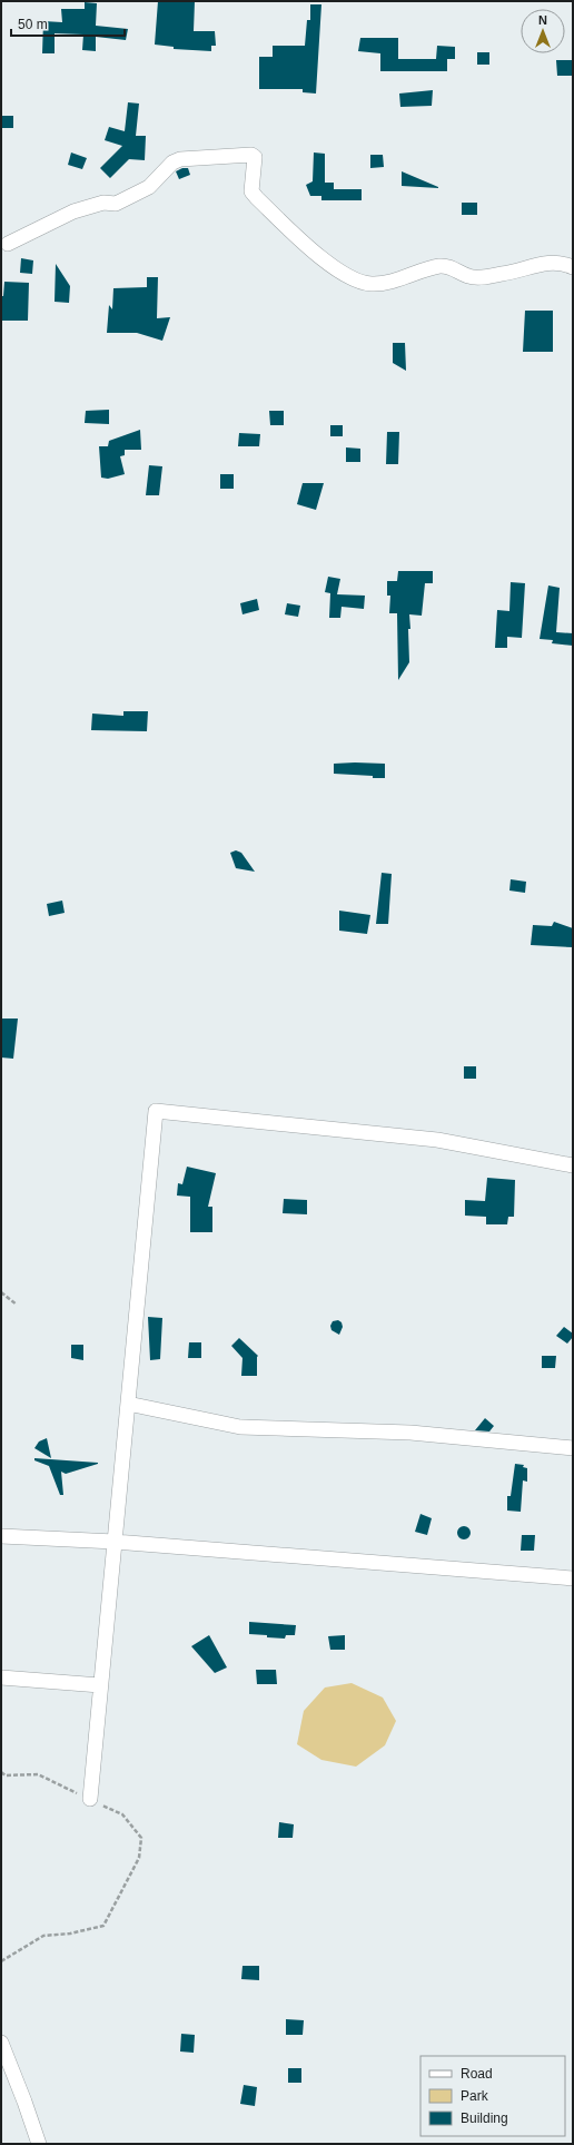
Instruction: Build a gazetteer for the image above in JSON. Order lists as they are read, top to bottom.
{
  "legend": ["Road", "Park", "Building"],
  "scale_bar": "50 m",
  "north": "top"
}
